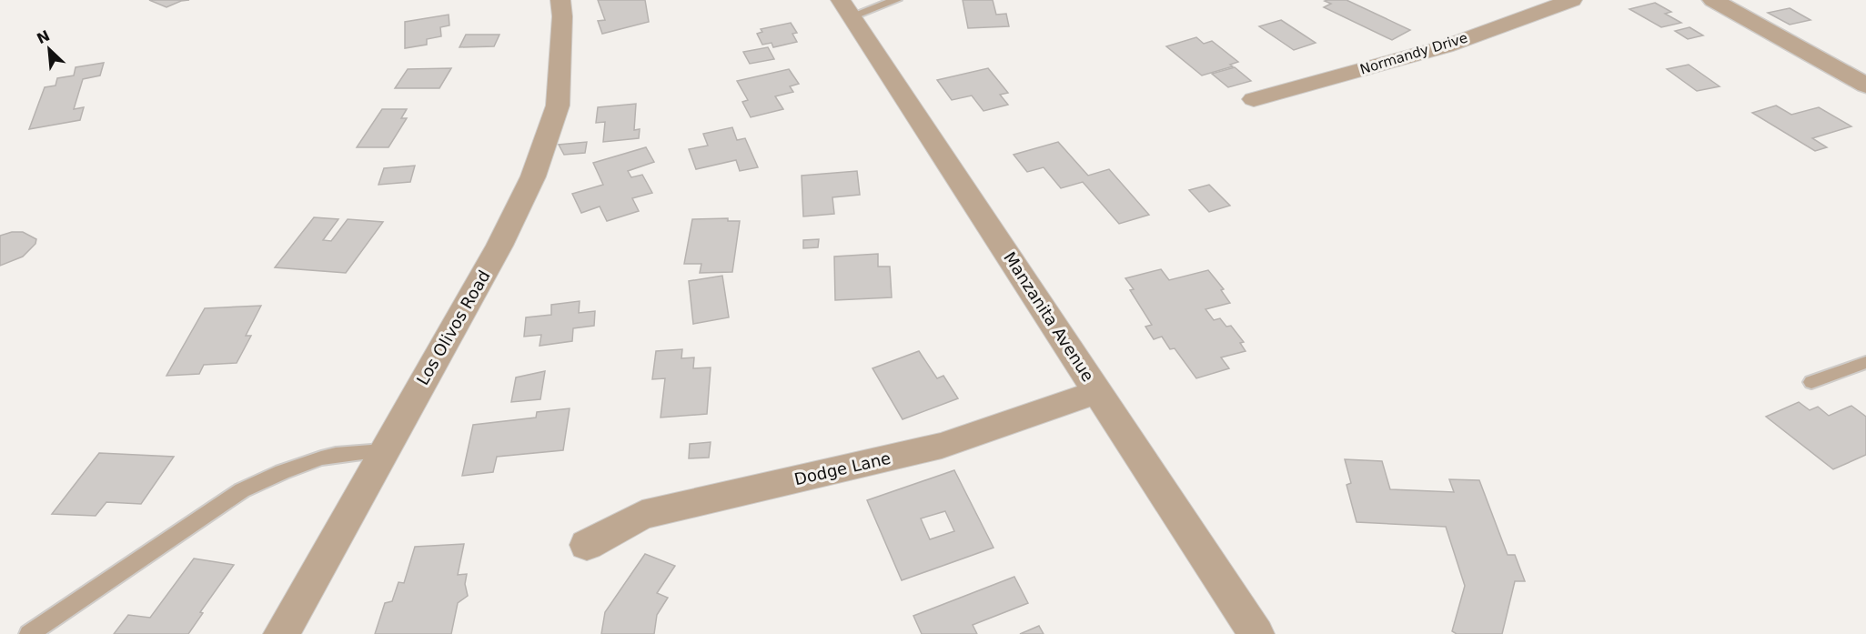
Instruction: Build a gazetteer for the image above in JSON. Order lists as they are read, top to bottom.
{
  "streets": {
    "street": [
      "Normandy Drive",
      "Manzanita Avenue",
      "Los Olivos Road",
      "Dodge Lane"
    ]
  },
  "crossings": [
    ["Manzanita Avenue", "Dodge Lane"]
  ],
  "north": "top left"
}
